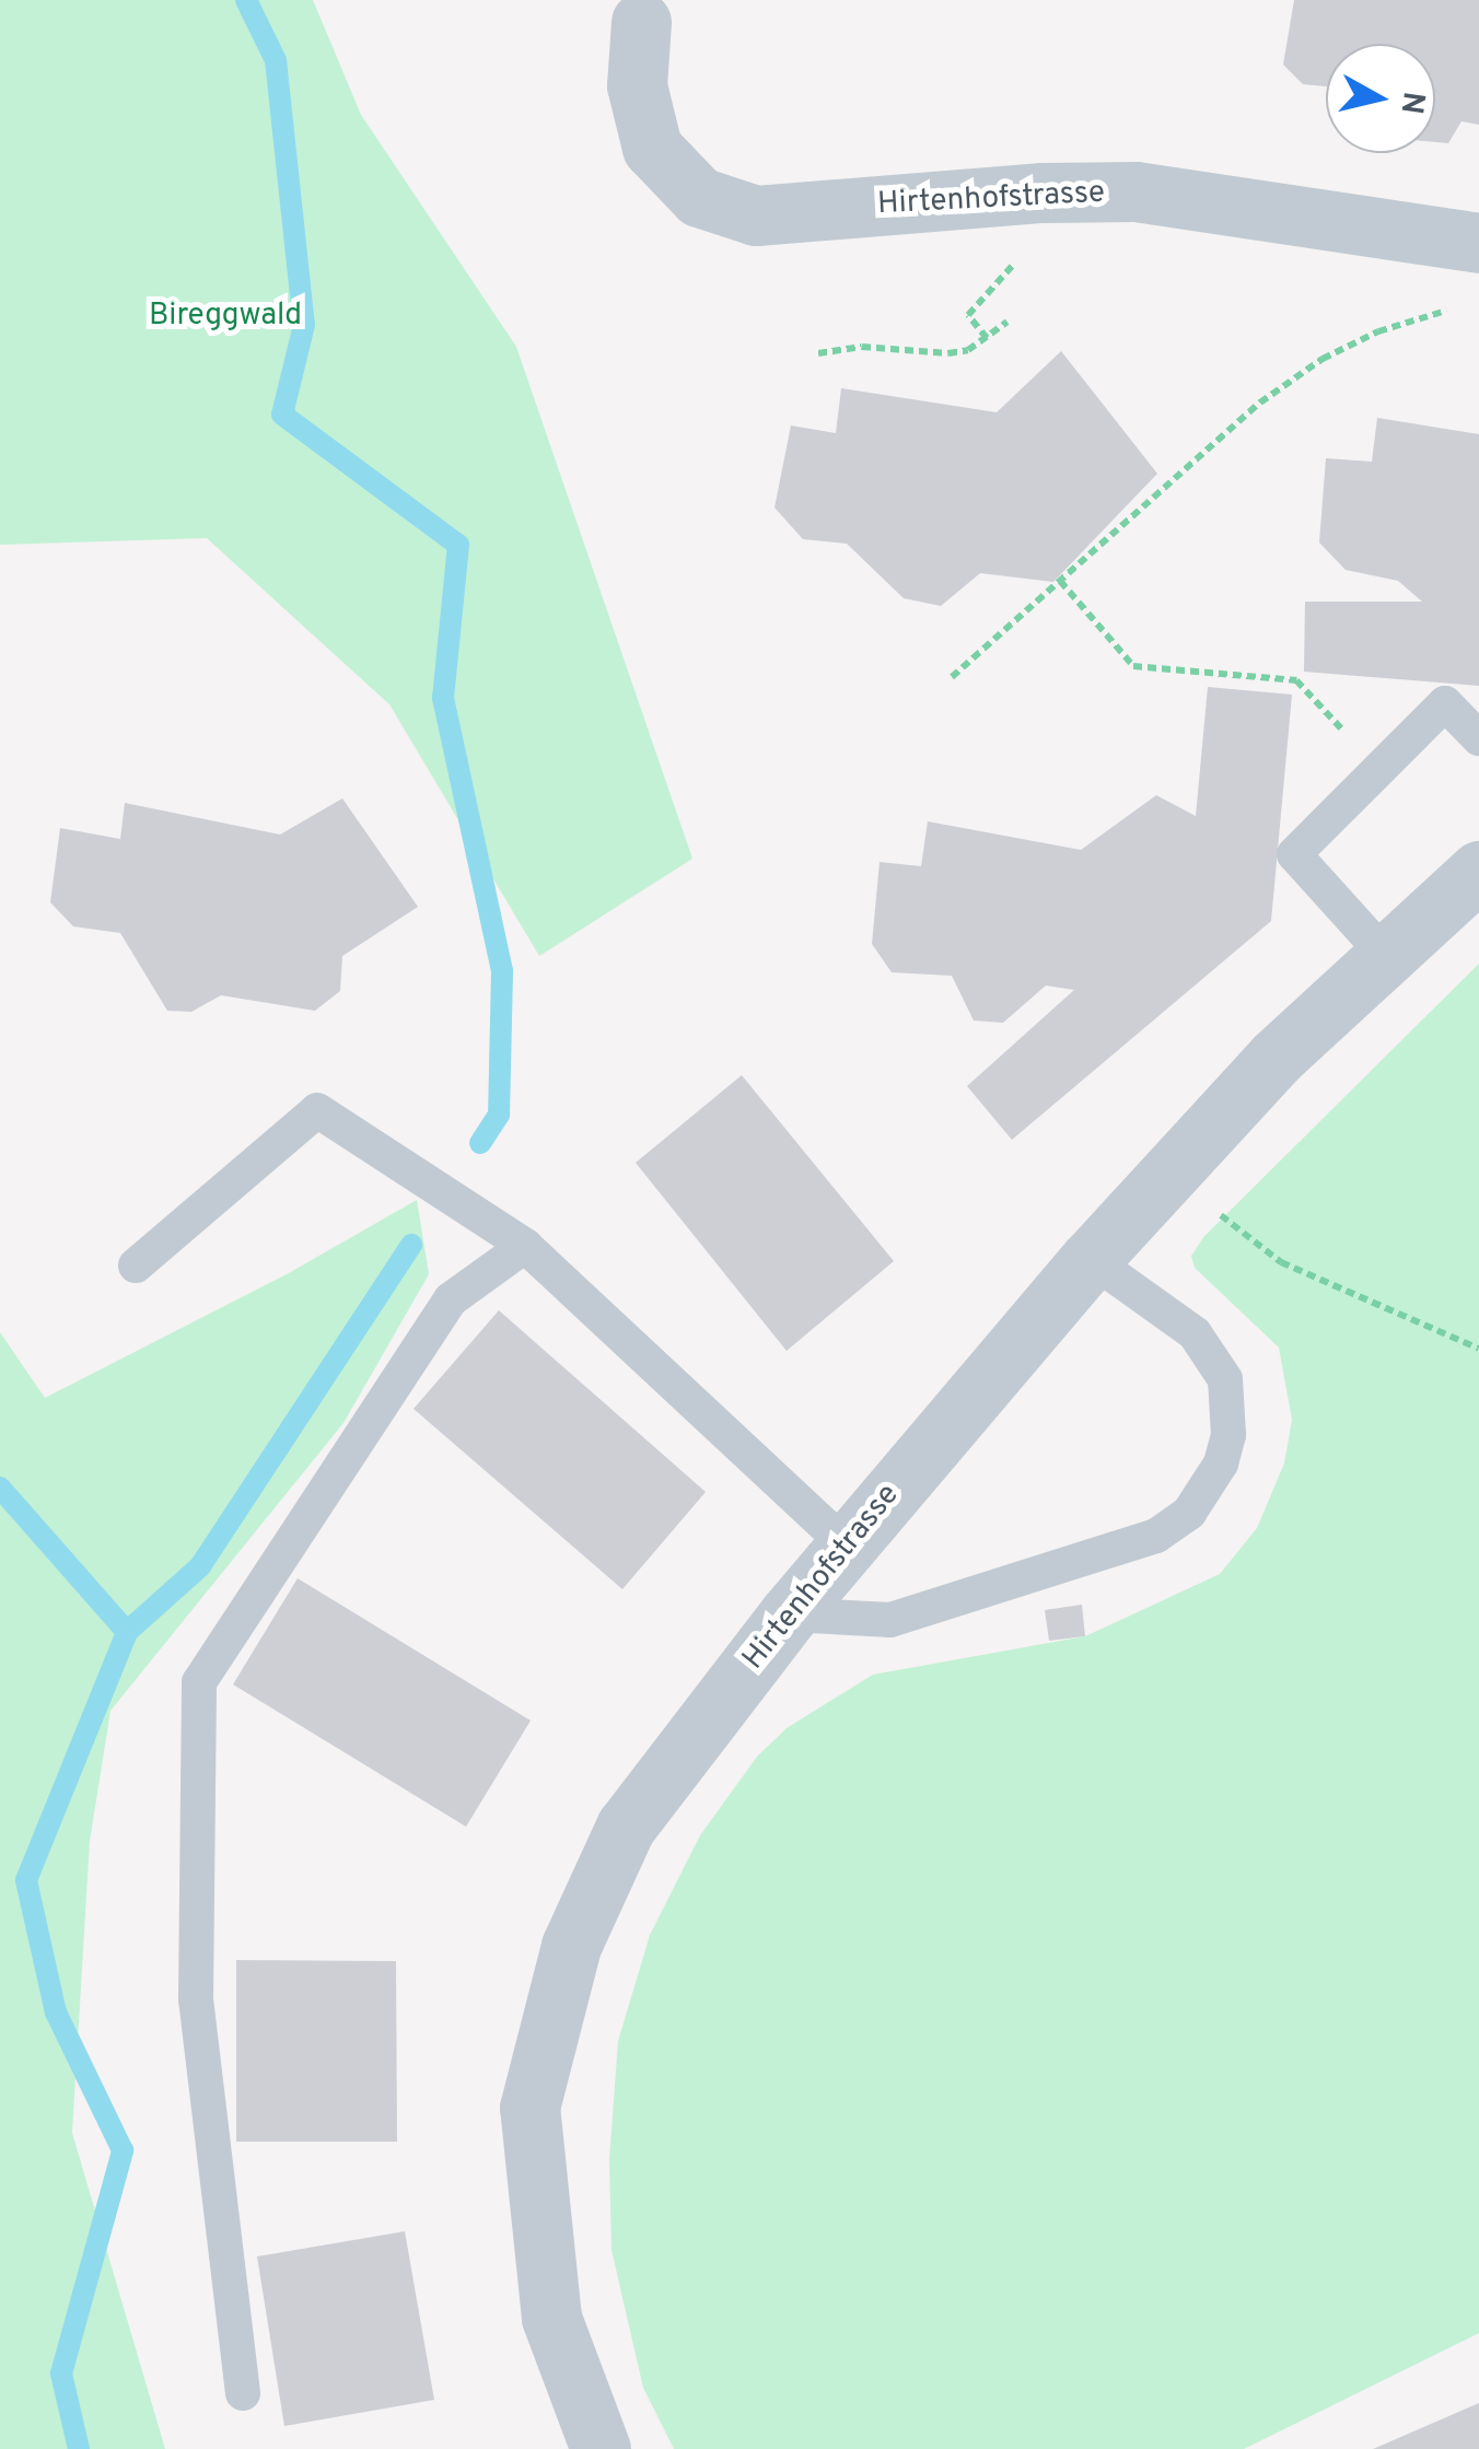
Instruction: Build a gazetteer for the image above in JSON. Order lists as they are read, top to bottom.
{
  "streets": {
    "street": ["Hirtenhofstrasse"]
  },
  "parks": ["Bireggwald"],
  "north": "right"
}
